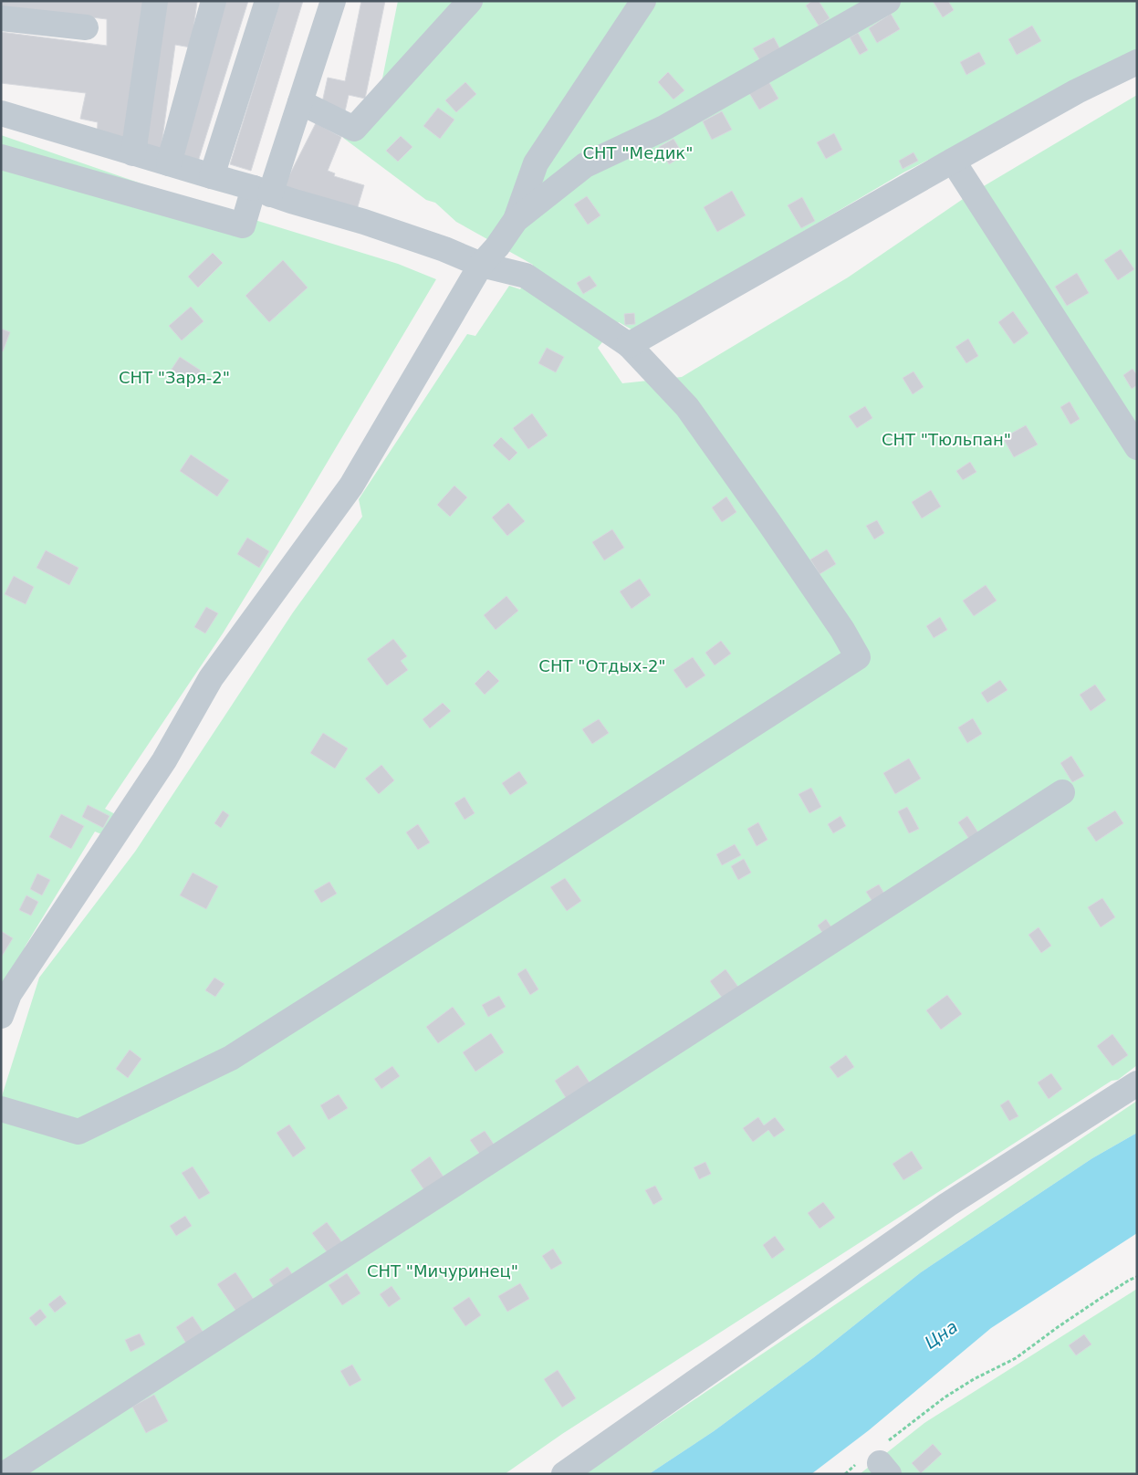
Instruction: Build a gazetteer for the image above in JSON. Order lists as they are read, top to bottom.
{
  "water": ["Цна"],
  "parks": [
    "СНТ \"Медик\"",
    "СНТ \"Заря-2\"",
    "СНТ \"Тюльпан\"",
    "СНТ \"Отдых-2\"",
    "СНТ \"Мичуринец\""
  ]
}
